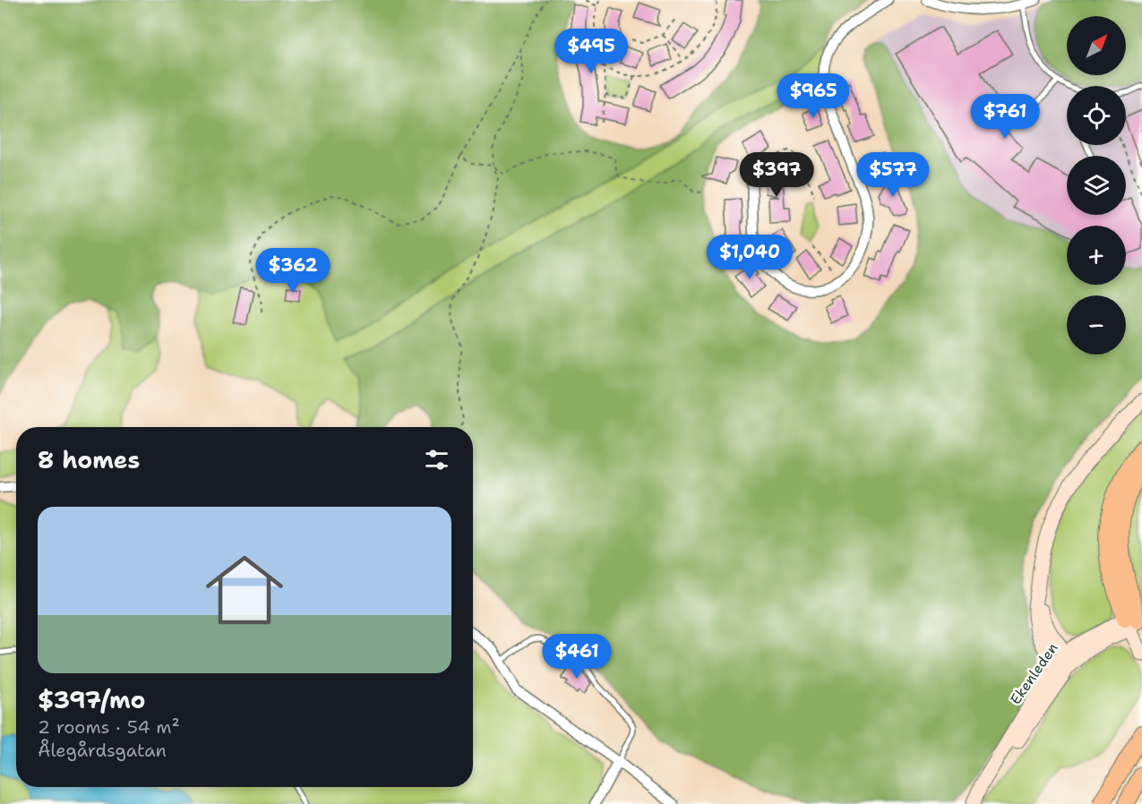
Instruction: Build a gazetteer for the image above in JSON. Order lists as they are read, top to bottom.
{
  "streets": {
    "street": ["Ekenleden"]
  },
  "north": "top right",
  "page": {
    "map_buttons": ["+", "−"],
    "price": [
      "$495",
      "$965",
      "$761",
      "$397",
      "$577",
      "$1,040",
      "$362",
      "$461"
    ],
    "heading": "8 homes",
    "list": [
      {
        "name": "$397/mo",
        "note": "2 rooms · 54 m² · Ålegårdsgatan"
      }
    ]
  }
}
